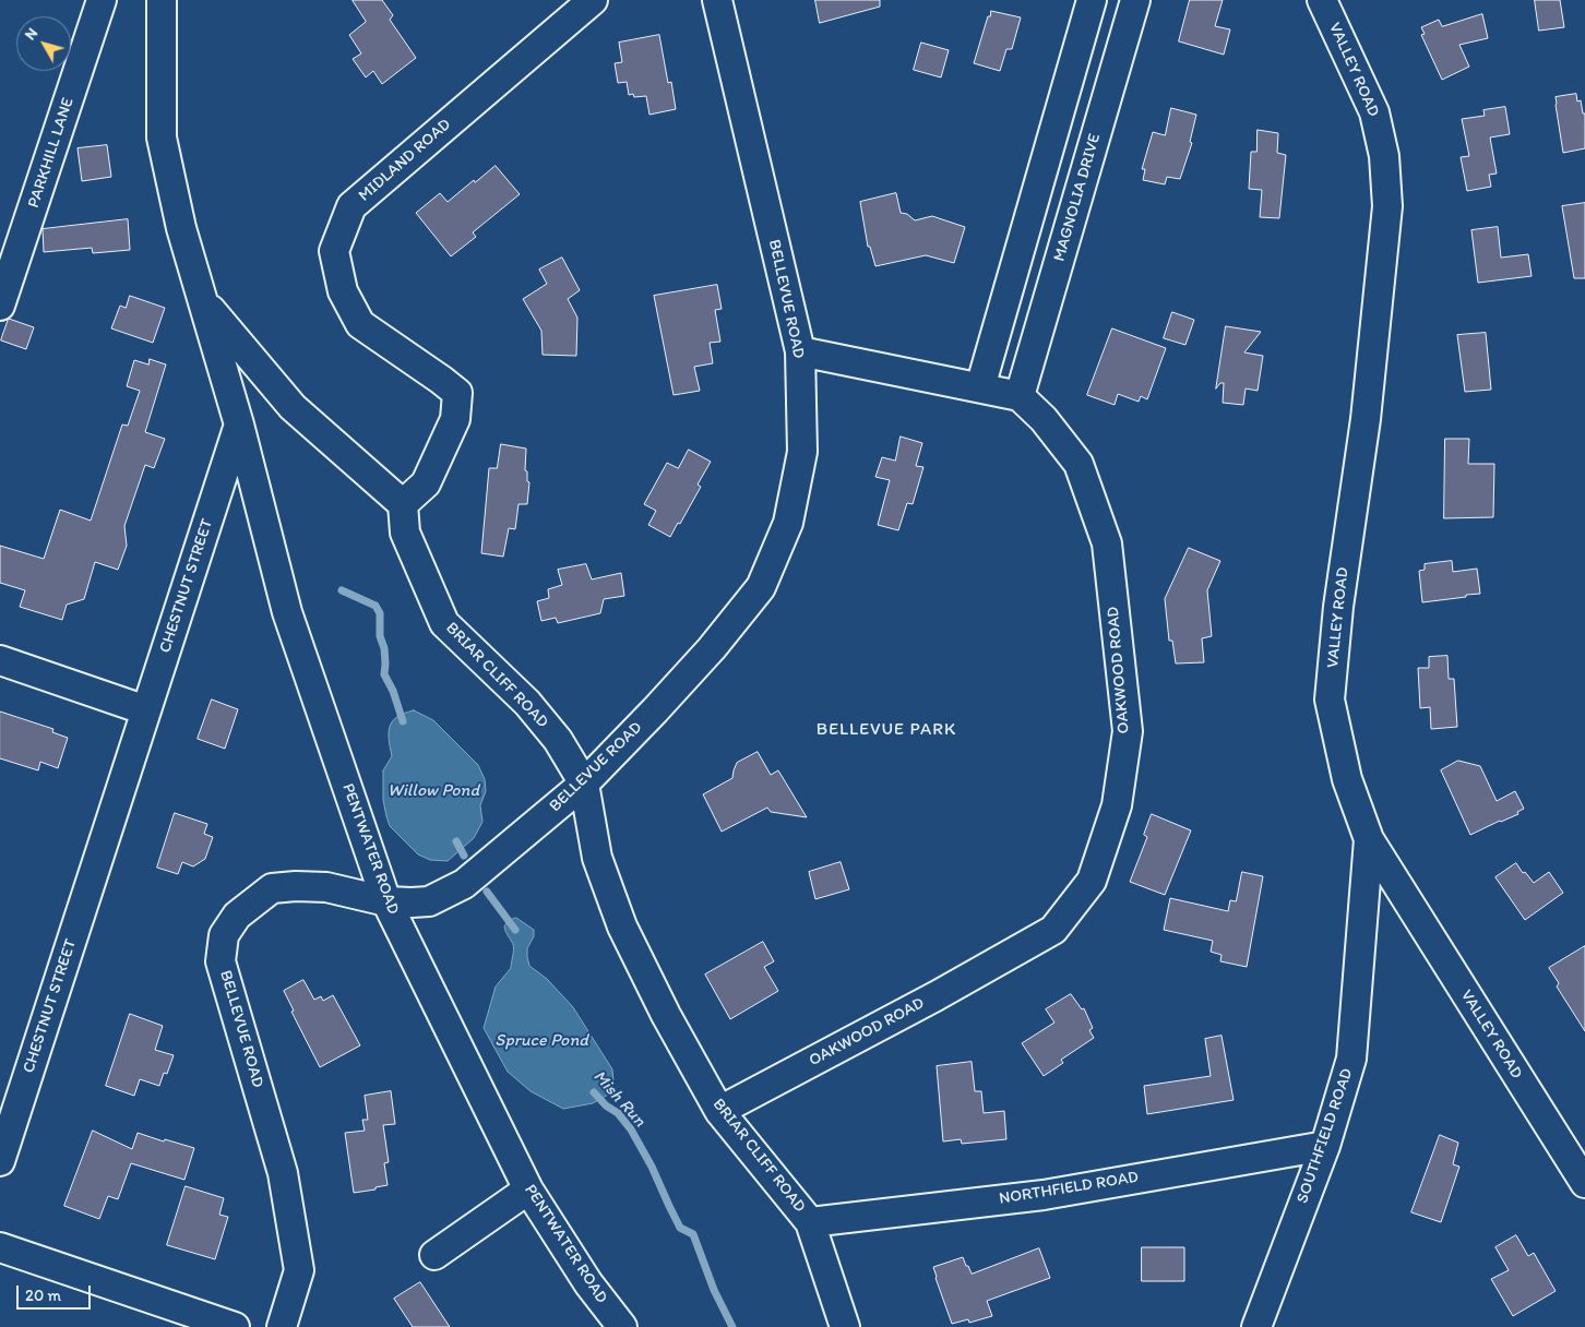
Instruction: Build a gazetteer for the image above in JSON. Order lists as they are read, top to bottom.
{
  "streets": {
    "street": [
      "VALLEY ROAD",
      "PARKHILL LANE",
      "MIDLAND ROAD",
      "MAGNOLIA DRIVE",
      "BELLEVUE ROAD",
      "CHESTNUT STREET",
      "OAKWOOD ROAD",
      "BRIAR CLIFF ROAD",
      "PENTWATER ROAD",
      "SOUTHFIELD ROAD",
      "NORTHFIELD ROAD"
    ]
  },
  "crossings": [
    ["VALLEY ROAD", "SOUTHFIELD ROAD"],
    ["MIDLAND ROAD", "BRIAR CLIFF ROAD"],
    ["MAGNOLIA DRIVE", "OAKWOOD ROAD"],
    ["BELLEVUE ROAD", "BRIAR CLIFF ROAD"],
    ["BELLEVUE ROAD", "PENTWATER ROAD"],
    ["CHESTNUT STREET", "PENTWATER ROAD"],
    ["OAKWOOD ROAD", "BRIAR CLIFF ROAD"],
    ["BRIAR CLIFF ROAD", "NORTHFIELD ROAD"],
    ["SOUTHFIELD ROAD", "NORTHFIELD ROAD"]
  ],
  "districts": ["BELLEVUE PARK"],
  "water": ["Willow Pond", "Spruce Pond", "Mish Run"],
  "scale_bar": "20 m",
  "north": "top left"
}
